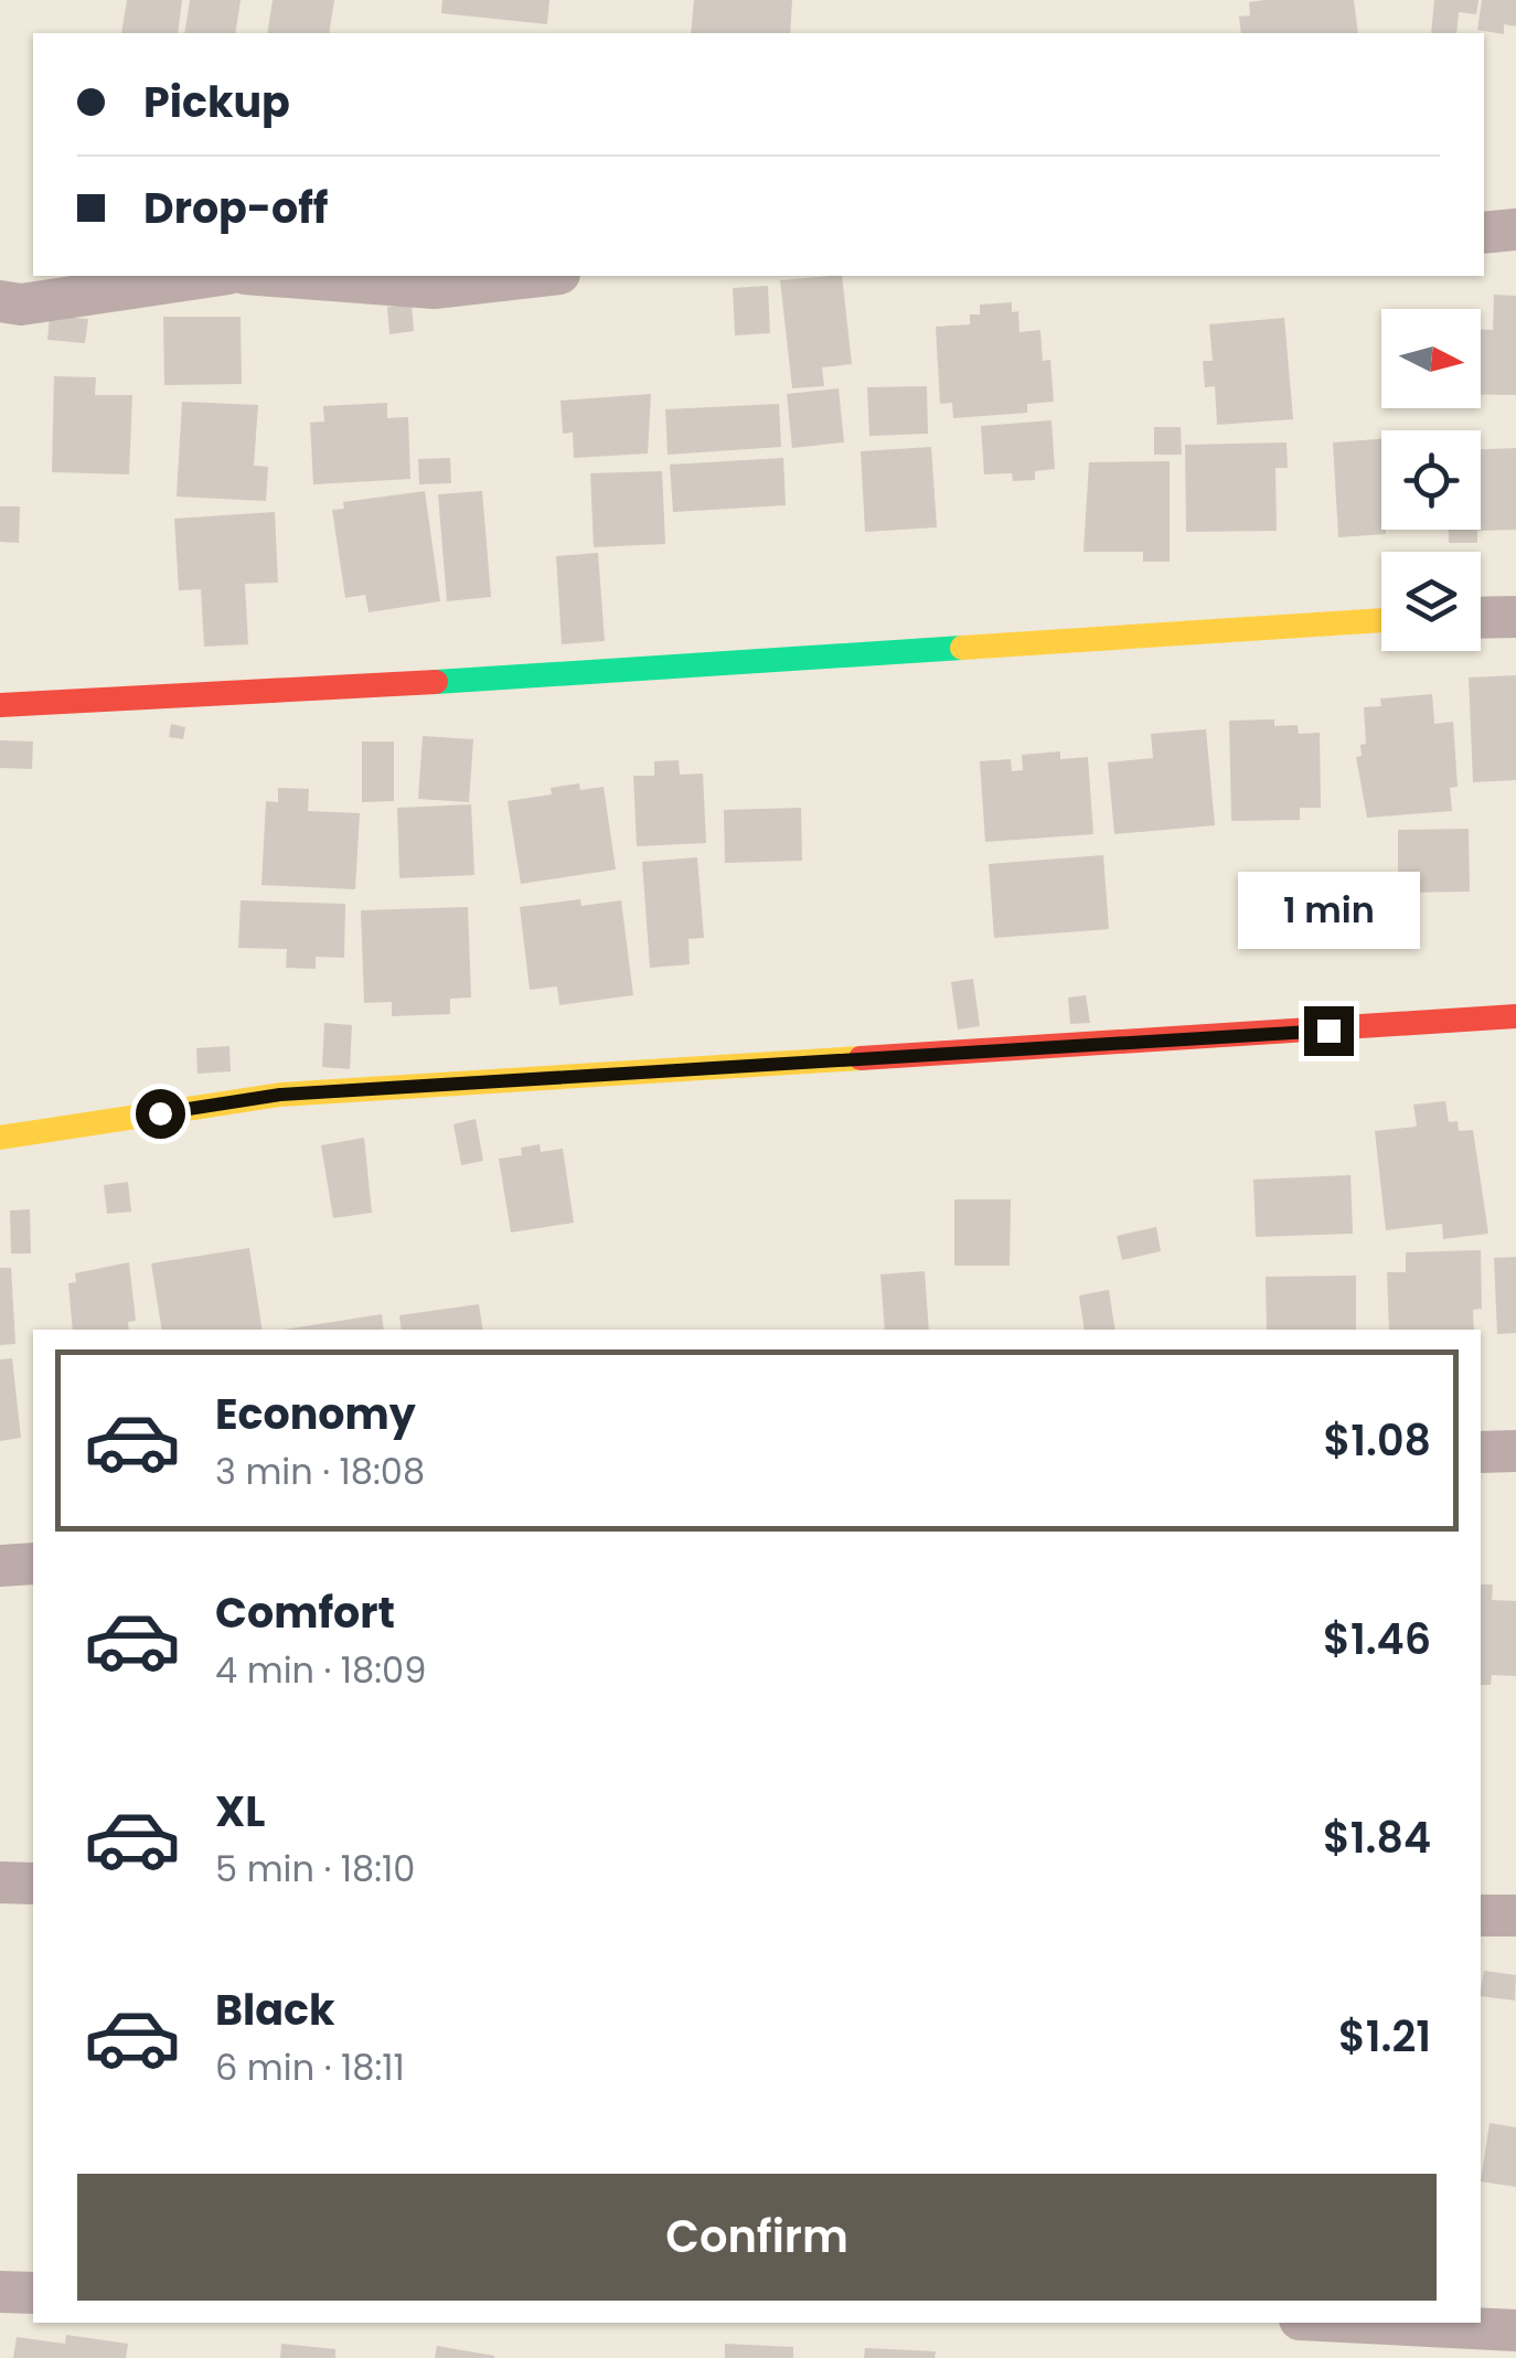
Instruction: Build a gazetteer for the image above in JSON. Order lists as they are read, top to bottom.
{
  "north": "right",
  "page": {
    "banner": ["Pickup", "Drop-off"],
    "bubble": "1 min",
    "list": [
      {
        "name": "Economy",
        "note": "3 min · 18:08",
        "value": "$1.08"
      },
      {
        "name": "Comfort",
        "note": "4 min · 18:09",
        "value": "$1.46"
      },
      {
        "name": "XL",
        "note": "5 min · 18:10",
        "value": "$1.84"
      },
      {
        "name": "Black",
        "note": "6 min · 18:11",
        "value": "$1.21"
      }
    ],
    "buttons": "Confirm"
  }
}
